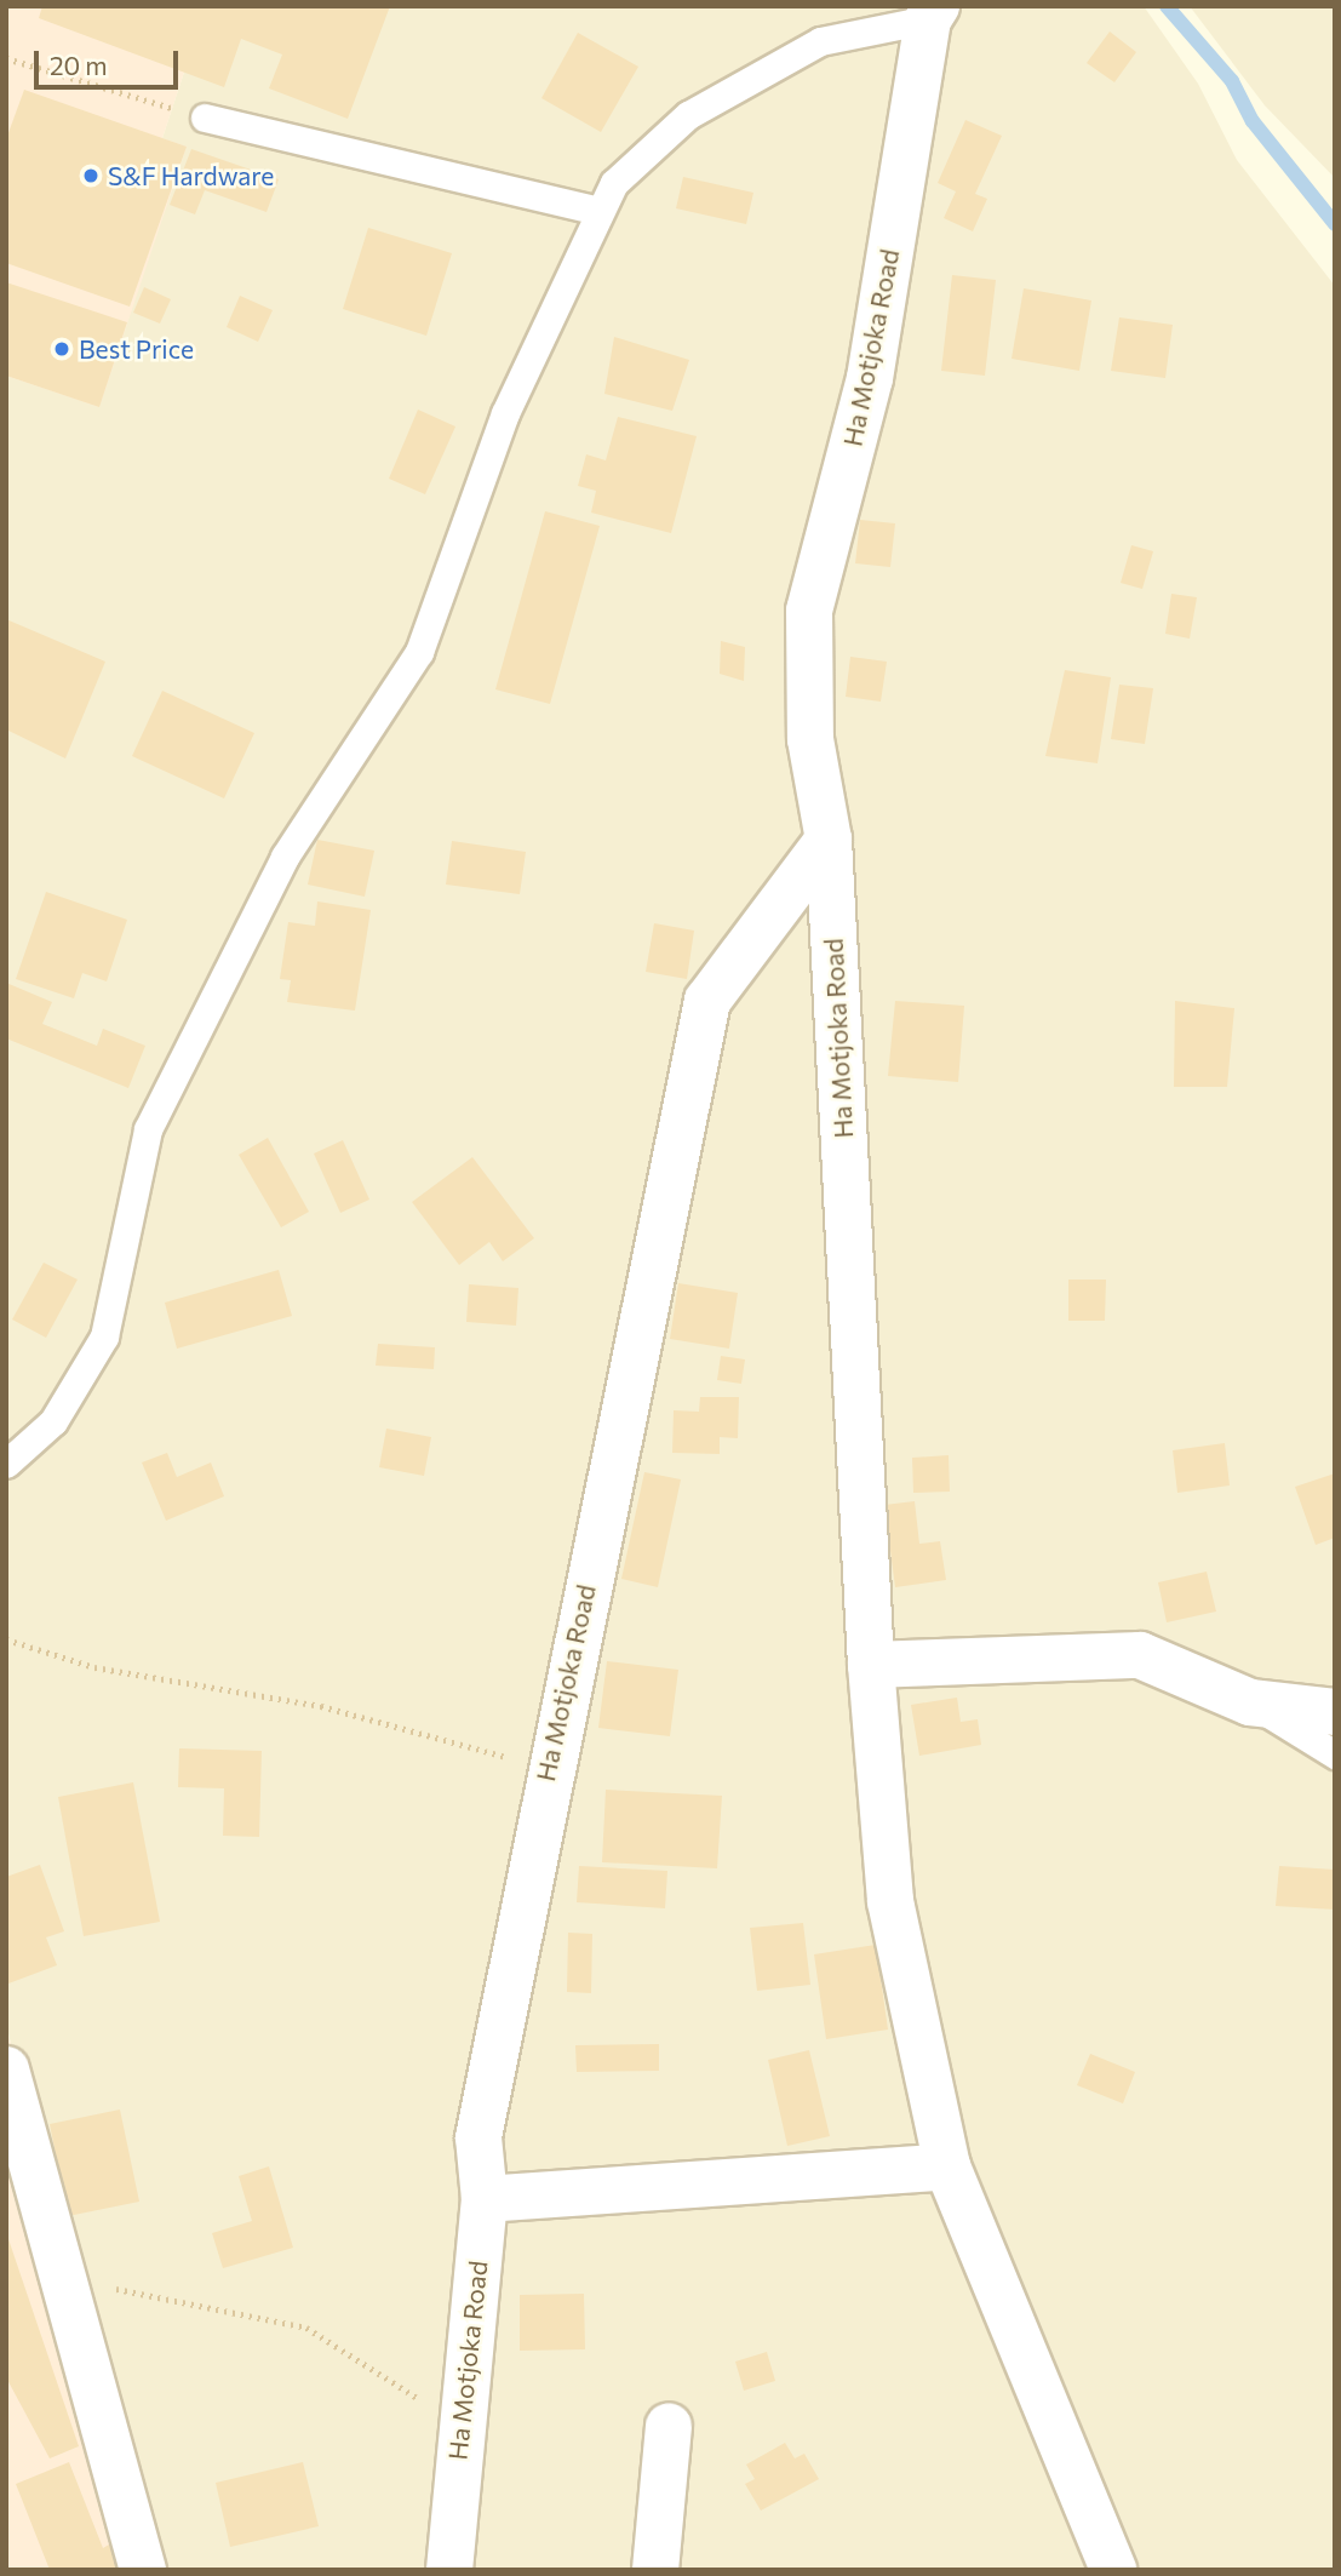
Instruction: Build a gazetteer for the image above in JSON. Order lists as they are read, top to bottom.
{
  "streets": {
    "street": ["Ha Motjoka Road"]
  },
  "places": ["S&F Hardware", "Best Price"],
  "scale_bar": "20 m"
}
